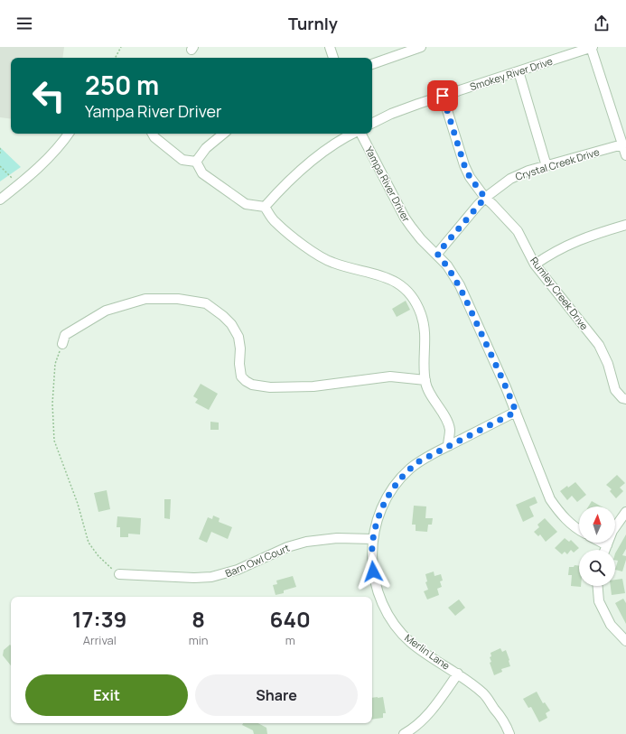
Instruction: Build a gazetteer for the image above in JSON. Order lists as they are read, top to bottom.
{
  "streets": {
    "street": [
      "Smokey River Drive",
      "Crystal Creek Drive",
      "Yampa River Driver",
      "Rumley Creek Drive",
      "Barn Owl Court",
      "Merlin Lane"
    ]
  },
  "crossings": [
    ["Smokey River Drive", "Rumley Creek Drive"],
    ["Crystal Creek Drive", "Yampa River Driver"],
    ["Crystal Creek Drive", "Rumley Creek Drive"],
    ["Yampa River Driver", "Merlin Lane"],
    ["Barn Owl Court", "Merlin Lane"]
  ],
  "north": "top",
  "page": {
    "header": "Turnly",
    "turn": ["250 m", "Yampa River Driver"],
    "eta": [
      "17:39",
      "Arrival",
      "8",
      "min",
      "640",
      "m"
    ],
    "buttons": ["Exit", "Share"]
  }
}
